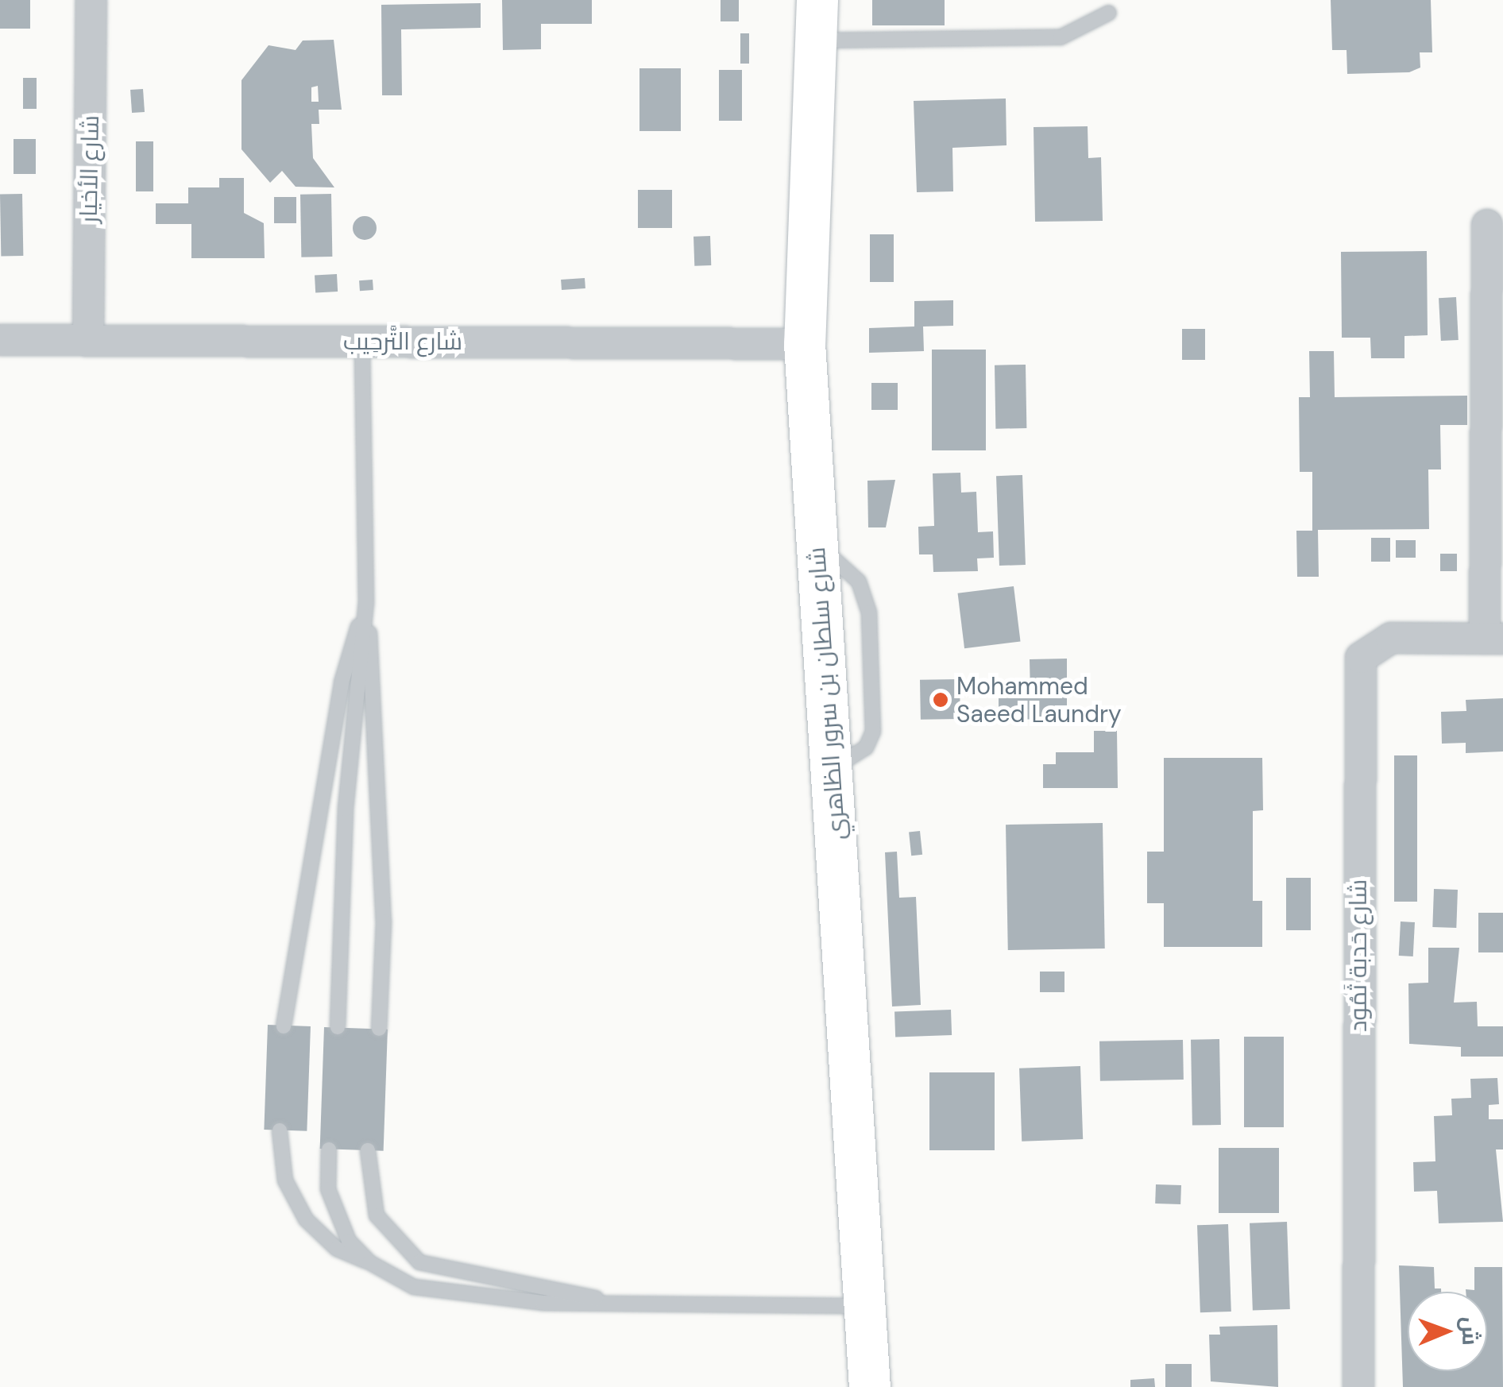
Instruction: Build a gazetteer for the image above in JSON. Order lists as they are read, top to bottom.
{
  "streets": {
    "street": [
      "شارع الأخيار",
      "شارع التَّرحِيب",
      "شارع سلطان بن سرور الظاهري",
      "شارع حَدبة ثَمُود"
    ]
  },
  "crossings": [
    ["شارع الأخيار", "شارع التَّرحِيب"],
    ["شارع التَّرحِيب", "شارع سلطان بن سرور الظاهري"]
  ],
  "places": ["Mohammed Saeed Laundry"],
  "north": "right"
}
